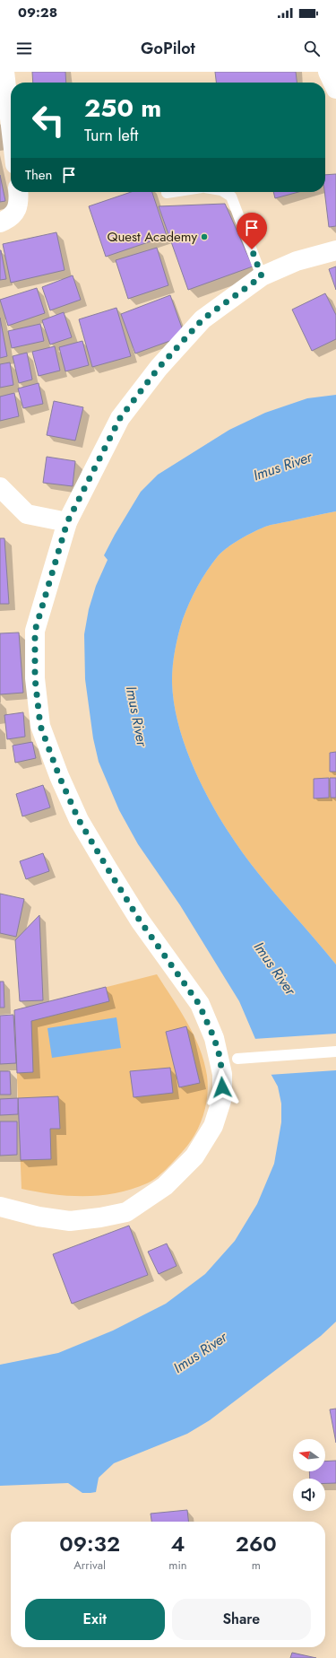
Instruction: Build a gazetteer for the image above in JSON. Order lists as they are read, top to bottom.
{
  "water": ["Imus River"],
  "places": ["Quest Academy"],
  "north": "left",
  "page": {
    "status": "09:28",
    "header": "GoPilot",
    "turn": ["250 m", "Turn left"],
    "then": "Then",
    "eta": [
      "09:32",
      "Arrival",
      "4",
      "min",
      "260",
      "m"
    ],
    "buttons": ["Exit", "Share"]
  }
}
